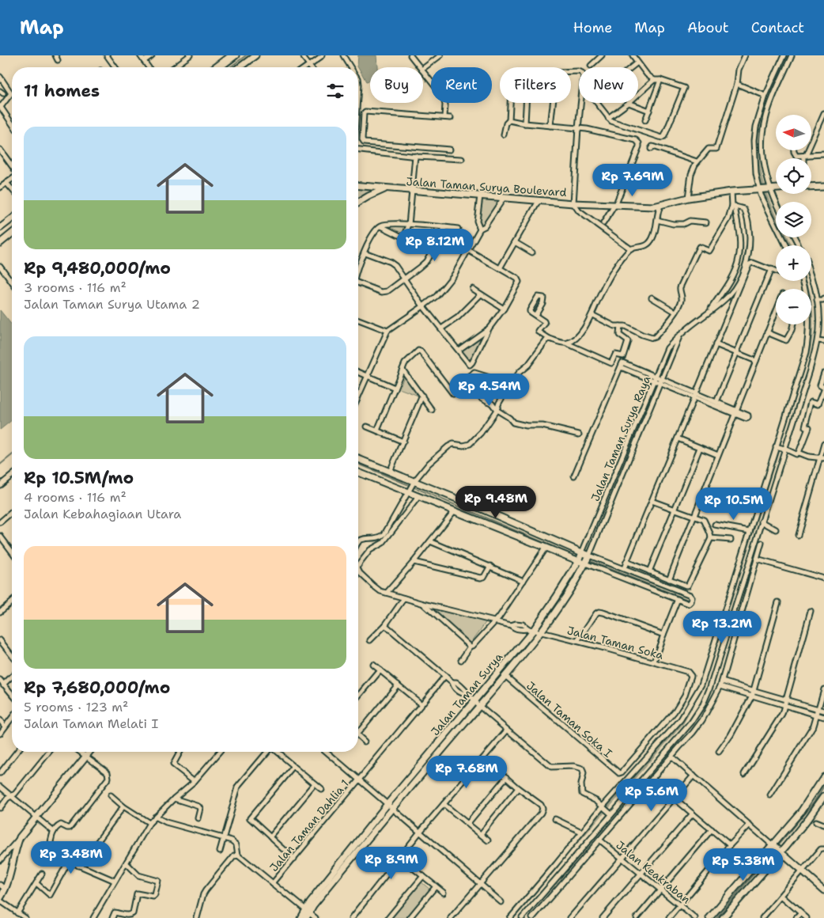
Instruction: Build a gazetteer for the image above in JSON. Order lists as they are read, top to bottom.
{
  "streets": {
    "street": [
      "Jalan Taman Surya Boulevard",
      "Jalan Taman Surya Raya",
      "Jalan Taman Soka",
      "Jalan Taman Surya",
      "Jalan Taman Soka I",
      "Jalan Taman Dahlia 1",
      "Jalan Keakraban"
    ]
  },
  "crossings": [
    ["Jalan Taman Surya Raya", "Jalan Taman Surya"],
    ["Jalan Taman Soka", "Jalan Taman Surya"],
    ["Jalan Taman Soka", "Jalan Taman Soka I"],
    ["Jalan Taman Surya", "Jalan Taman Soka I"]
  ],
  "north": "left",
  "page": {
    "header": "Map",
    "nav": [
      "Home",
      "Map",
      "About",
      "Contact"
    ],
    "chip": [
      "Buy",
      "Rent",
      "Filters",
      "New"
    ],
    "heading": "11 homes",
    "map_buttons": ["+", "−"],
    "list": [
      {
        "name": "Rp 9,480,000/mo",
        "note": "3 rooms · 116 m² · Jalan Taman Surya Utama 2"
      },
      {
        "name": "Rp 10.5M/mo",
        "note": "4 rooms · 116 m² · Jalan Kebahagiaan Utara"
      },
      {
        "name": "Rp 7,680,000/mo",
        "note": "5 rooms · 123 m² · Jalan Taman Melati I"
      }
    ],
    "price": [
      "Rp 7.69M",
      "Rp 8.12M",
      "Rp 4.54M",
      "Rp 9.48M",
      "Rp 10.5M",
      "Rp 13.2M",
      "Rp 7.68M",
      "Rp 5.6M",
      "Rp 3.48M",
      "Rp 8.9M",
      "Rp 5.38M"
    ]
  }
}
